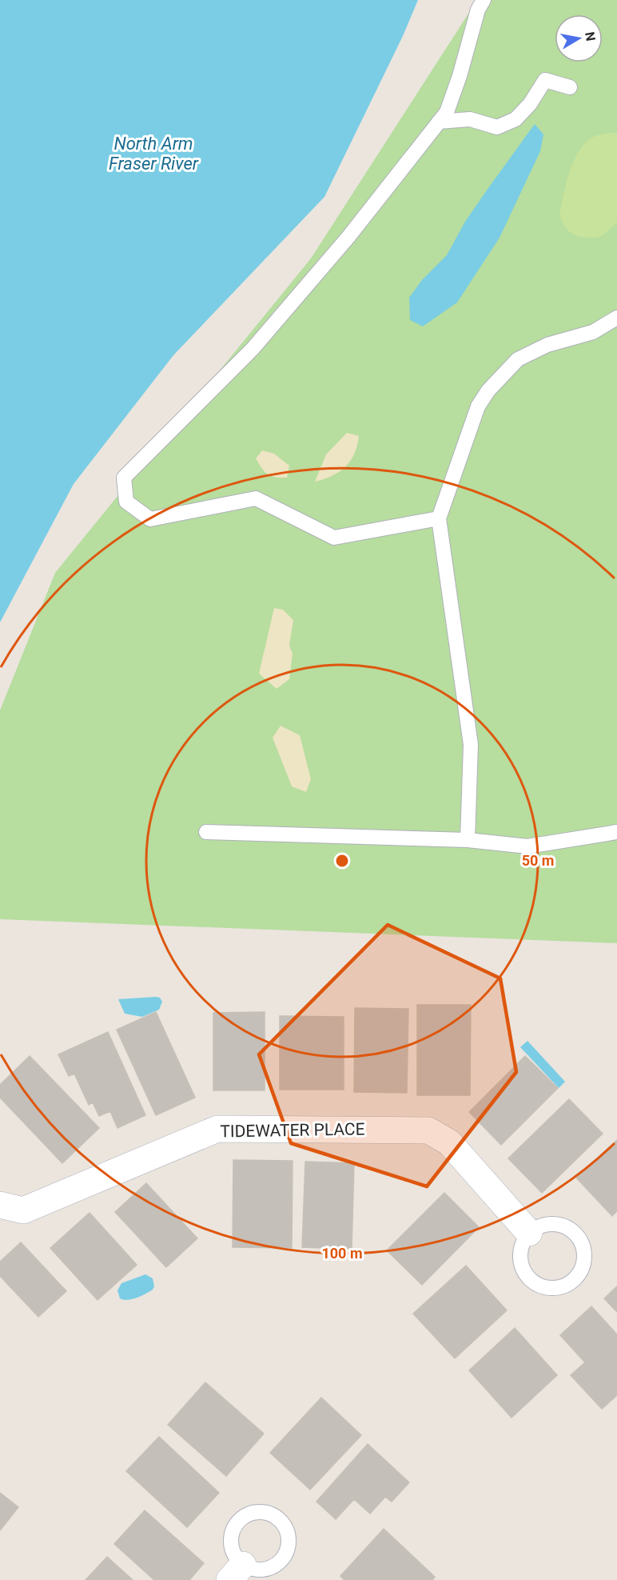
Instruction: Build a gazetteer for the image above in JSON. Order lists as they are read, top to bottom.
{
  "streets": {
    "street": ["TIDEWATER PLACE"]
  },
  "water": ["North Arm Fraser River"],
  "north": "right",
  "rings": ["50 m", "100 m"]
}
